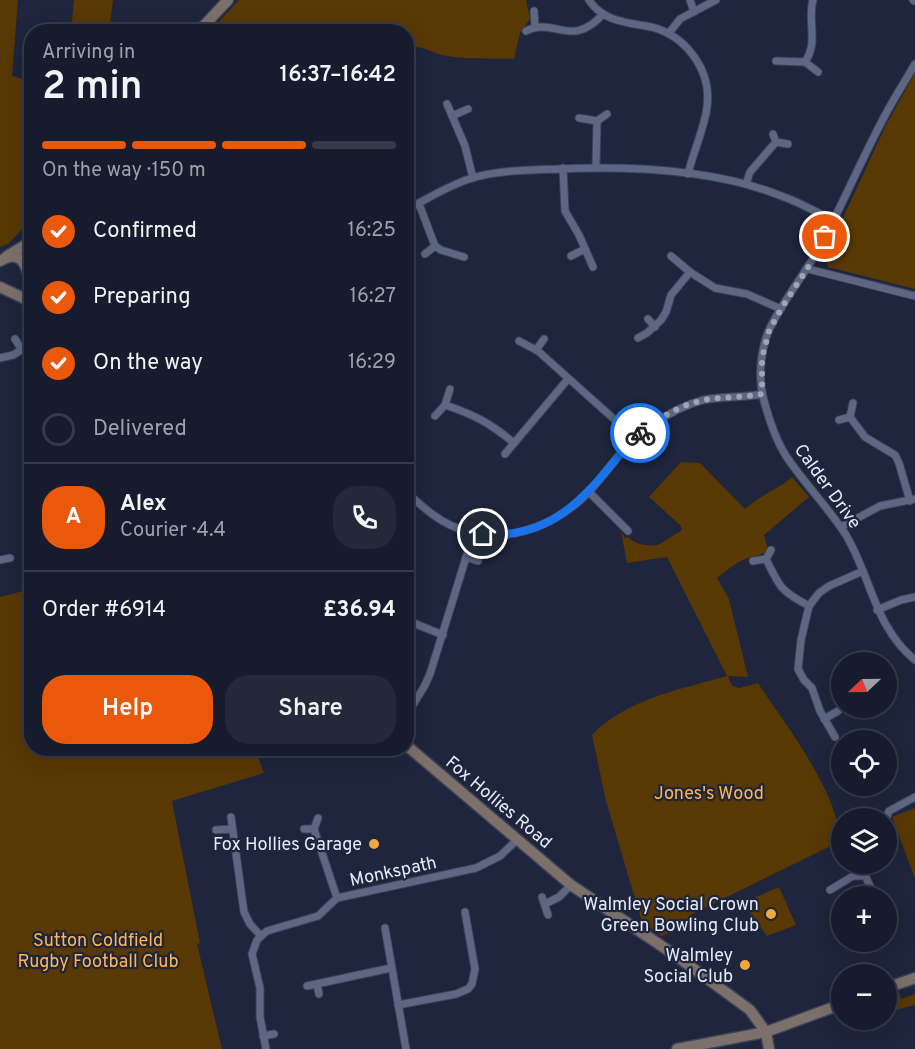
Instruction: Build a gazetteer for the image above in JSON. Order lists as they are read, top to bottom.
{
  "streets": {
    "street": ["Calder Drive", "Fox Hollies Road", "Monkspath"]
  },
  "crossings": [
    ["Fox Hollies Road", "Monkspath"]
  ],
  "parks": ["Jones's Wood", "Sutton Coldfield Rugby Football Club"],
  "places": ["Fox Hollies Garage", "Walmley Social Crown Green Bowling Club", "Walmley Social Club"],
  "north": "left",
  "page": {
    "heading": ["2 min", "Arriving in", "16:37–16:42"],
    "panel": [
      "Alex",
      "Courier · 4.4",
      "Order #6914",
      "£36.94"
    ],
    "bar": "On the way · 150 m",
    "list": [
      ["Confirmed", "16:25"],
      ["Preparing", "16:27"],
      ["On the way", "16:29"],
      "Delivered"
    ],
    "round": "A",
    "map_buttons": ["+", "−"],
    "buttons": ["Help", "Share"]
  }
}
